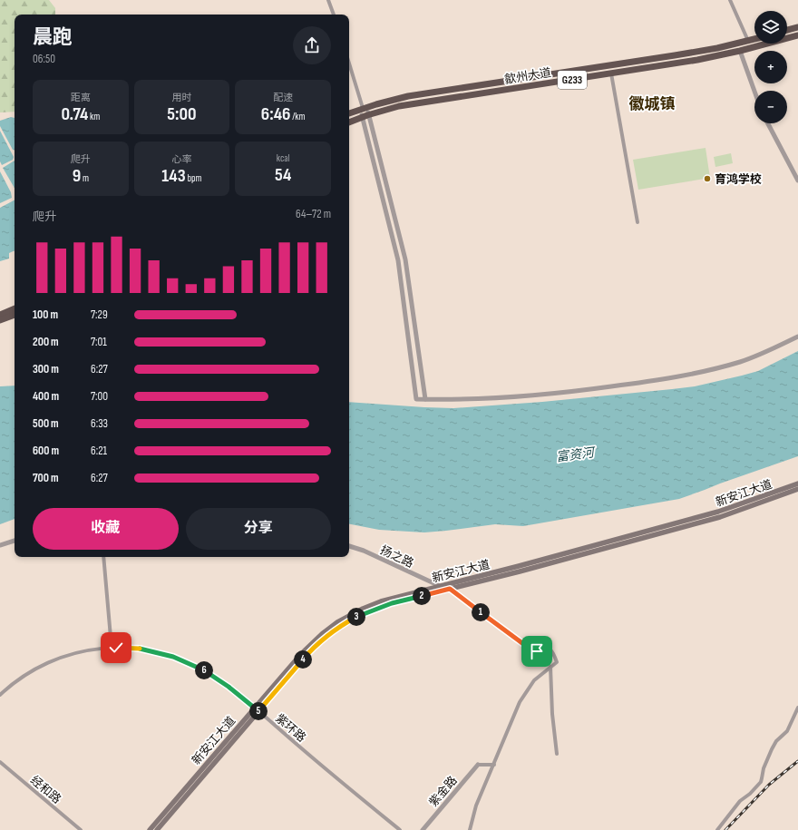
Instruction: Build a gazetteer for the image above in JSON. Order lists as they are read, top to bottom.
{
  "streets": {
    "highway": ["歙州大道", "G233"],
    "main road": ["新安江大道"],
    "street": [
      "扬之路",
      "紫环路",
      "经和路",
      "紫金路"
    ]
  },
  "crossings": [
    ["新安江大道", "扬之路"],
    ["新安江大道", "紫环路"]
  ],
  "districts": ["徽城镇"],
  "water": ["富资河"],
  "places": ["育鸿学校"],
  "page": {
    "map_buttons": ["+", "−"],
    "heading": ["晨跑", "06:50"],
    "stats": [
      ["距离", "0.74 km"],
      ["用时", "5:00"],
      ["配速", "6:46 /km"],
      ["爬升", "9 m"],
      ["心率", "143 bpm"],
      ["kcal", "54"]
    ],
    "chart": ["爬升", "64–72 m"],
    "list": [
      {
        "name": "100 m",
        "note": "7:29"
      },
      {
        "name": "200 m",
        "note": "7:01"
      },
      {
        "name": "300 m",
        "note": "6:27"
      },
      {
        "name": "400 m",
        "note": "7:00"
      },
      {
        "name": "500 m",
        "note": "6:33"
      },
      {
        "name": "600 m",
        "note": "6:21"
      },
      {
        "name": "700 m",
        "note": "6:27"
      }
    ],
    "buttons": ["收藏", "分享"],
    "pins": [
      "2",
      "1",
      "3",
      "4",
      "6",
      "5"
    ]
  }
}
